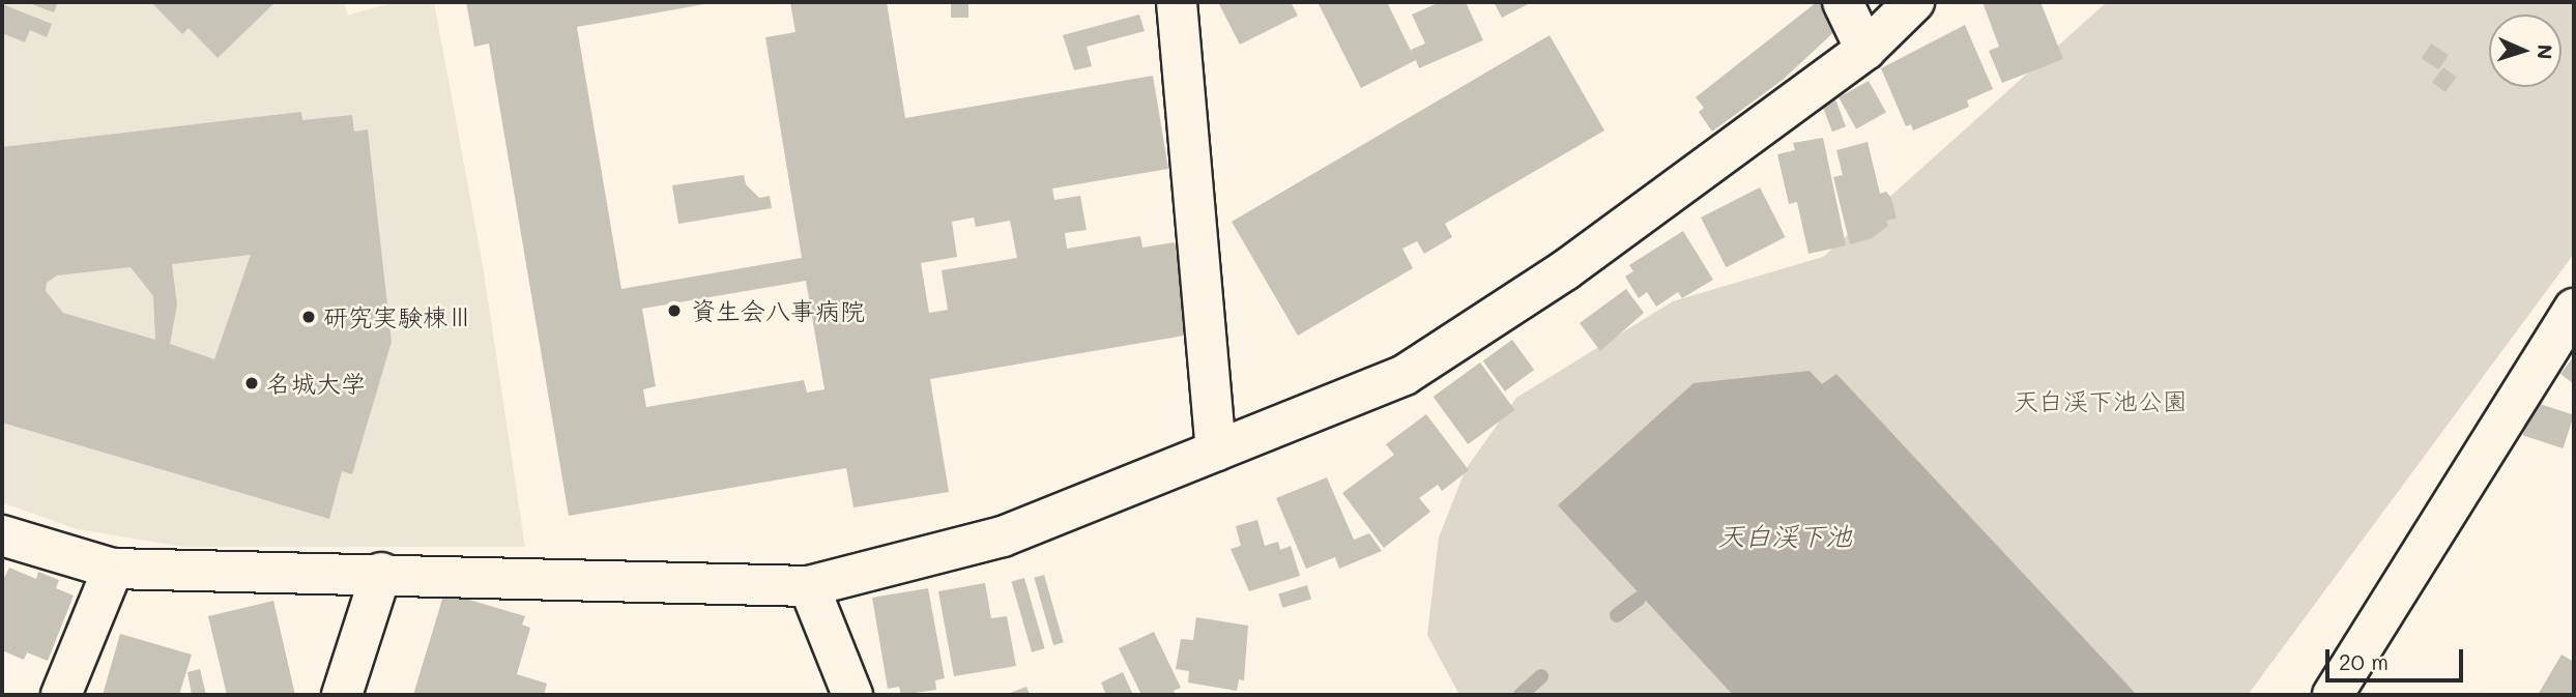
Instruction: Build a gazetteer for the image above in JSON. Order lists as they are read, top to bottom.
{
  "water": ["天白渓下池"],
  "parks": ["天白渓下池公園"],
  "places": ["資生会八事病院", "研究実験棟Ⅲ", "名城大学"],
  "scale_bar": "20 m",
  "north": "right"
}
